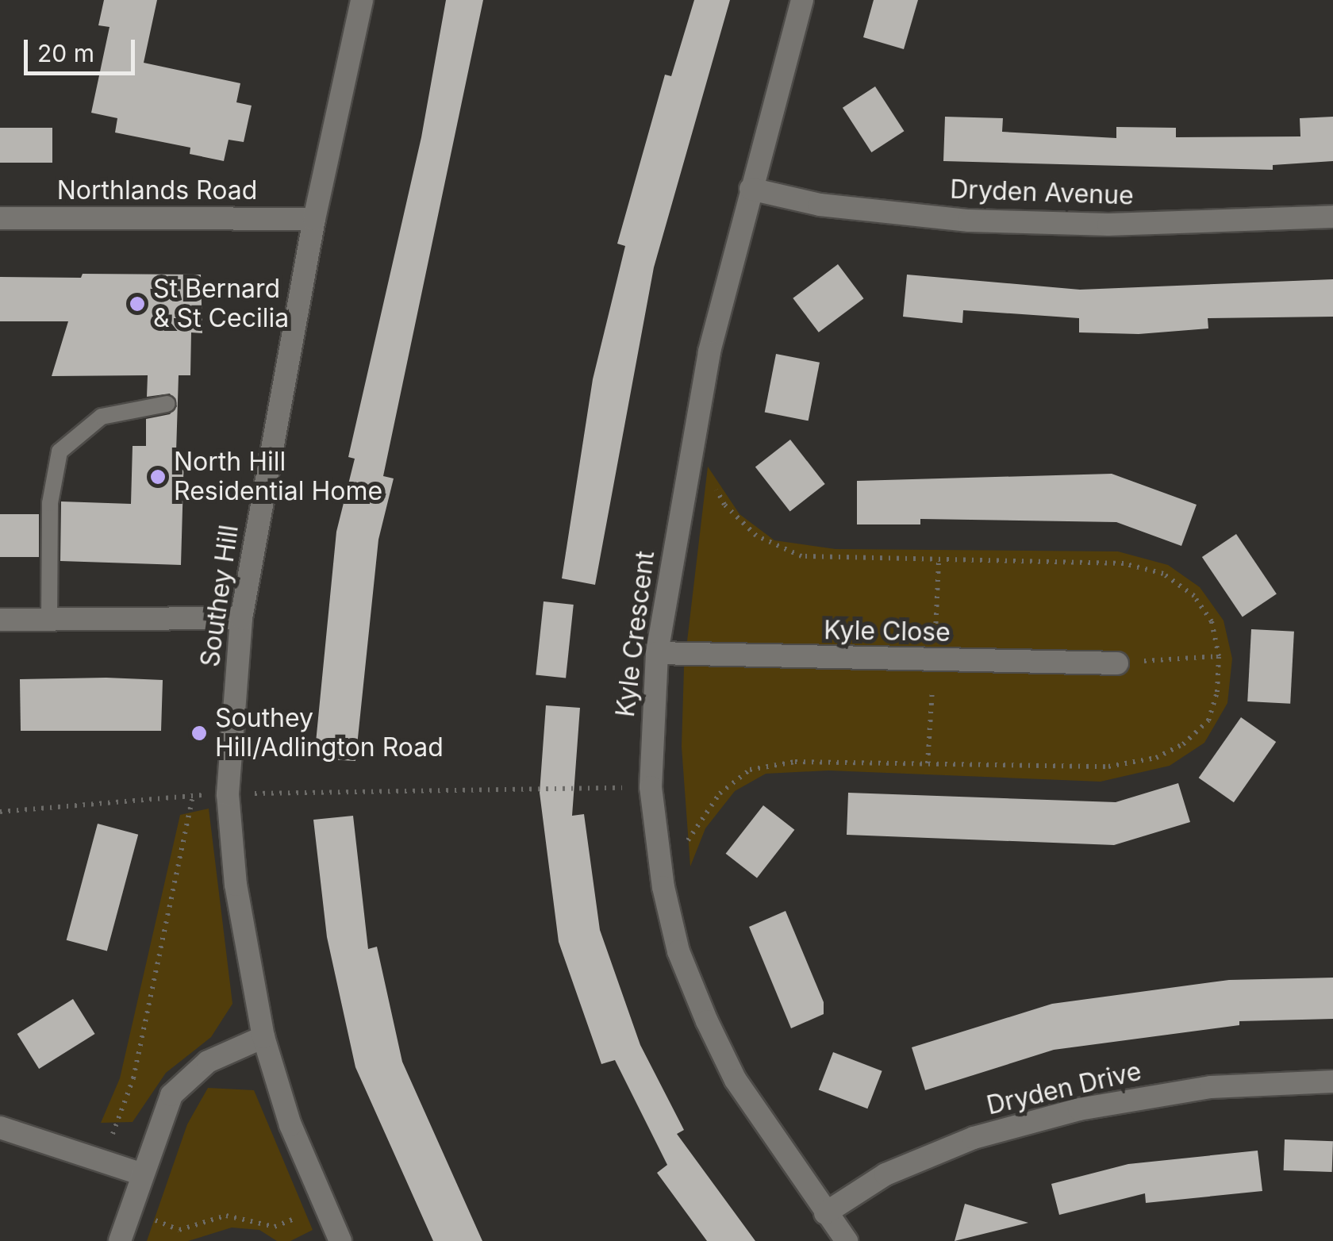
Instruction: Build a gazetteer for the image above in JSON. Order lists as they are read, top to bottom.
{
  "streets": {
    "street": [
      "Northlands Road",
      "Dryden Avenue",
      "Southey Hill",
      "Kyle Close",
      "Kyle Crescent",
      "Dryden Drive"
    ]
  },
  "crossings": [
    ["Northlands Road", "Southey Hill"],
    ["Dryden Avenue", "Kyle Crescent"],
    ["Kyle Close", "Kyle Crescent"],
    ["Kyle Crescent", "Dryden Drive"]
  ],
  "places": ["St Bernard & St Cecilia", "North Hill Residential Home", "Southey Hill/Adlington Road"],
  "scale_bar": "20 m"
}
